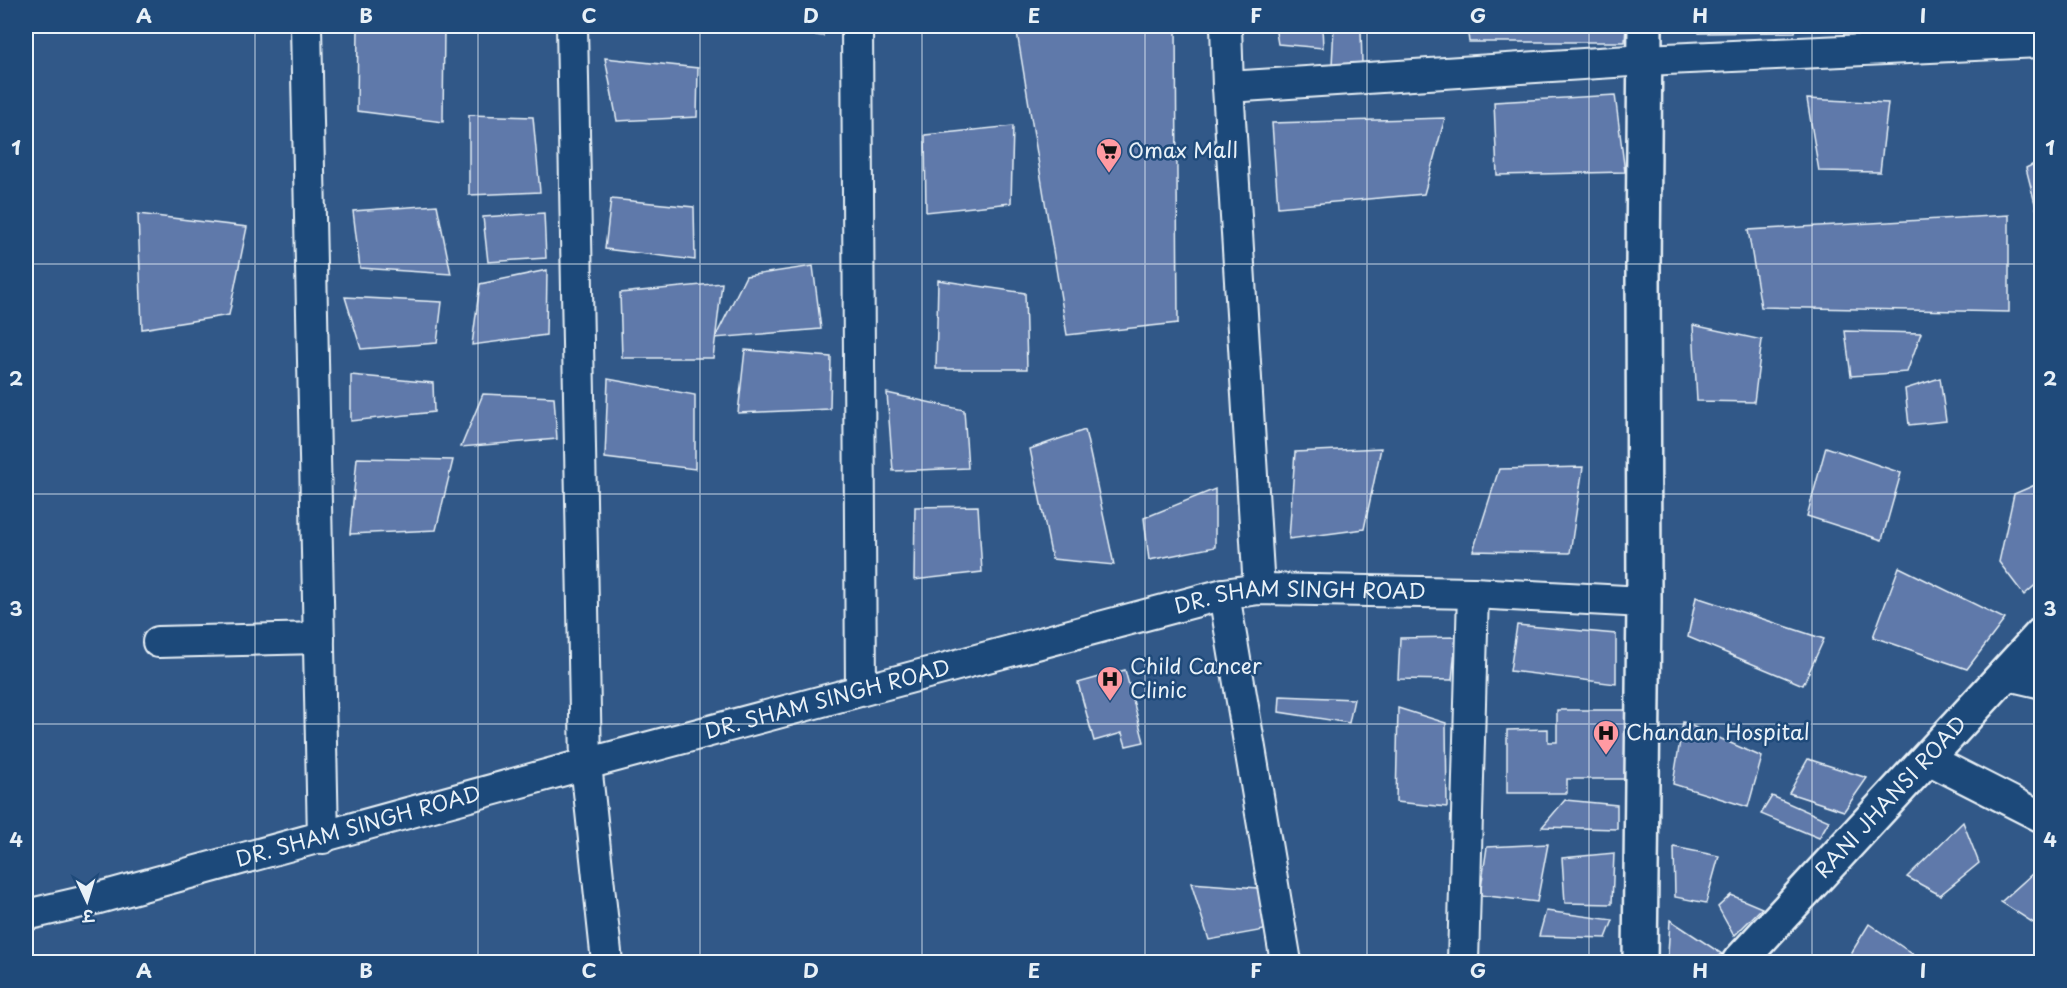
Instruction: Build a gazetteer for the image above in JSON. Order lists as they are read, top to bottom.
{
  "streets": {
    "street": ["DR. SHAM SINGH ROAD", "RANI JHANSI ROAD"]
  },
  "places": {
    "supermarket": ["Omax Mall"],
    "hospital": ["Child Cancer Clinic", "Chandan Hospital"]
  },
  "north": "bottom",
  "grid": {
    "columns": [
      "A",
      "B",
      "C",
      "D",
      "E",
      "F",
      "G",
      "H",
      "I"
    ],
    "rows": [
      "1",
      "2",
      "3",
      "4"
    ]
  }
}
